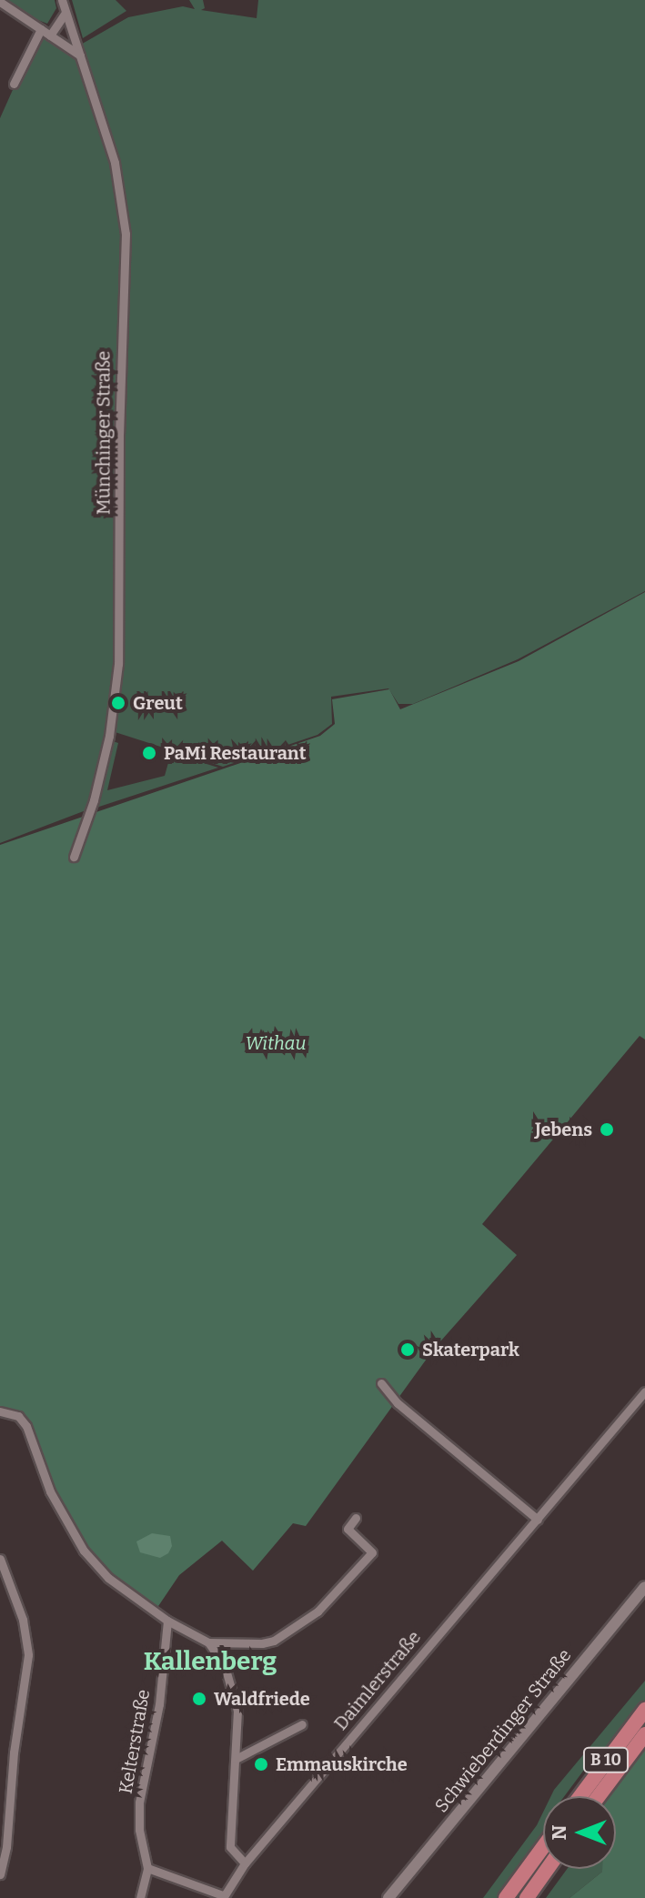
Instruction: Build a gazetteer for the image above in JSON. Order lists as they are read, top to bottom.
{
  "streets": {
    "highway": ["B 10"],
    "street": [
      "Münchinger Straße",
      "Daimlerstraße",
      "Schwieberdinger Straße",
      "Kelterstraße"
    ]
  },
  "districts": ["Kallenberg"],
  "parks": ["Withau"],
  "places": [
    "Greut",
    "PaMi Restaurant",
    "Jebens",
    "Skaterpark",
    "Waldfriede",
    "Emmauskirche"
  ],
  "north": "left"
}
